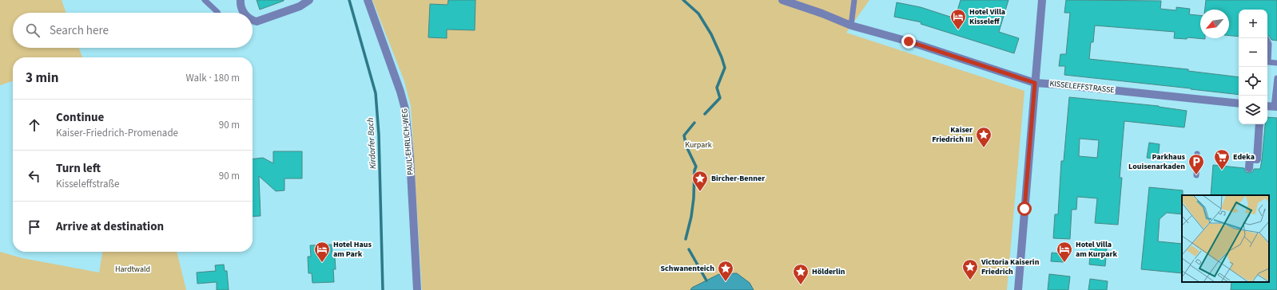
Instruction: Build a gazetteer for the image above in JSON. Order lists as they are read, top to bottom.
{
  "streets": {
    "street": ["KISSELEFFSTRASSE", "PAUL-EHRLICH-WEG"]
  },
  "water": ["Kirdorfer Bach"],
  "parks": ["Kurpark", "Hardtwald"],
  "places": {
    "hotel": ["Hotel Villa Kisseleff", "Hotel Haus am Park", "Hotel Villa am Kurpark"],
    "place": [
      "Kaiser Friedrich III",
      "Bircher-Benner",
      "Victoria Kaiserin Friedrich",
      "Schwanenteich",
      "Hölderlin"
    ],
    "supermarket": ["Edeka"],
    "parking": ["Parkhaus Louisenarkaden"]
  },
  "north": "bottom left",
  "page": {
    "map_buttons": ["+", "−"],
    "search": "Search here",
    "heading": ["3 min", "Walk · 180 m"],
    "list": [
      ["Continue", "Kaiser-Friedrich-Promenade", "90 m"],
      ["Turn left", "Kisseleffstraße", "90 m"],
      "Arrive at destination"
    ]
  }
}
